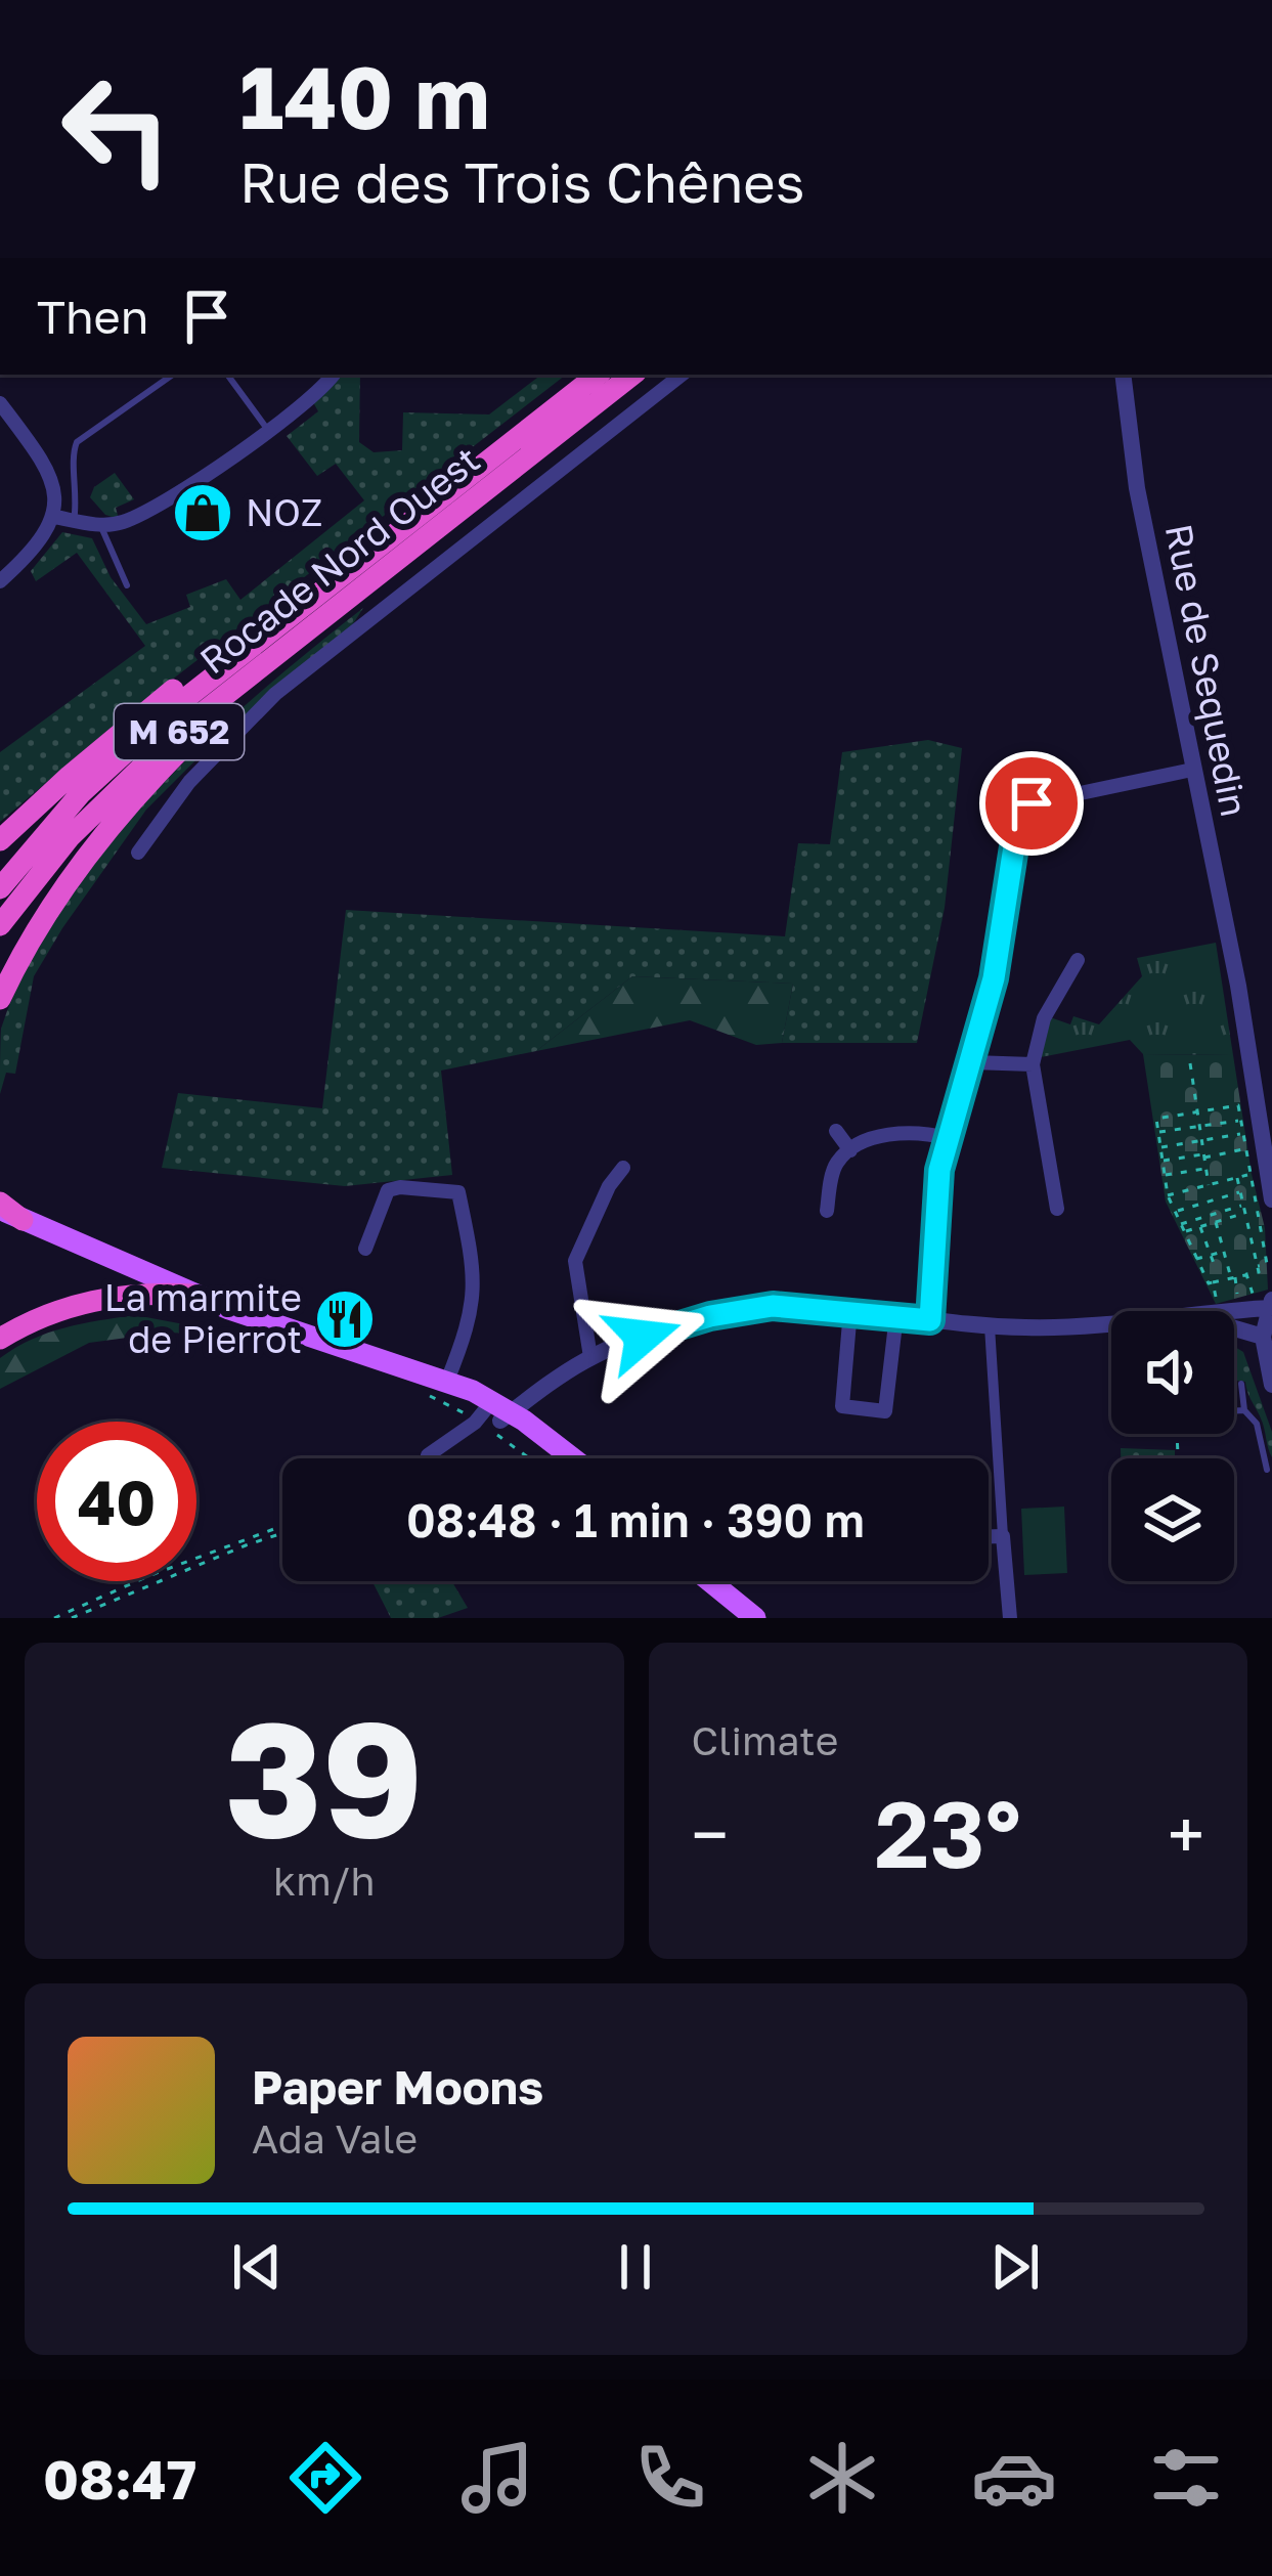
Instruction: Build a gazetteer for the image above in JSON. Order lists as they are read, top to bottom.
{
  "streets": {
    "highway": ["Rocade Nord Ouest", "M 652"],
    "street": ["Rue de Sequedin"]
  },
  "places": {
    "shop": ["NOZ"],
    "restaurant": ["La marmite de Pierrot"]
  },
  "page": {
    "turn": ["140 m", "Rue des Trois Chênes"],
    "then": "Then",
    "limit": "40",
    "trip": "08:48 · 1 min · 390 m",
    "tile": [
      ["39", "km/h"],
      "Climate"
    ],
    "heat": ["−", "23°", "+"],
    "song": ["Paper Moons", "Ada Vale"],
    "tabs": "08:47"
  }
}
